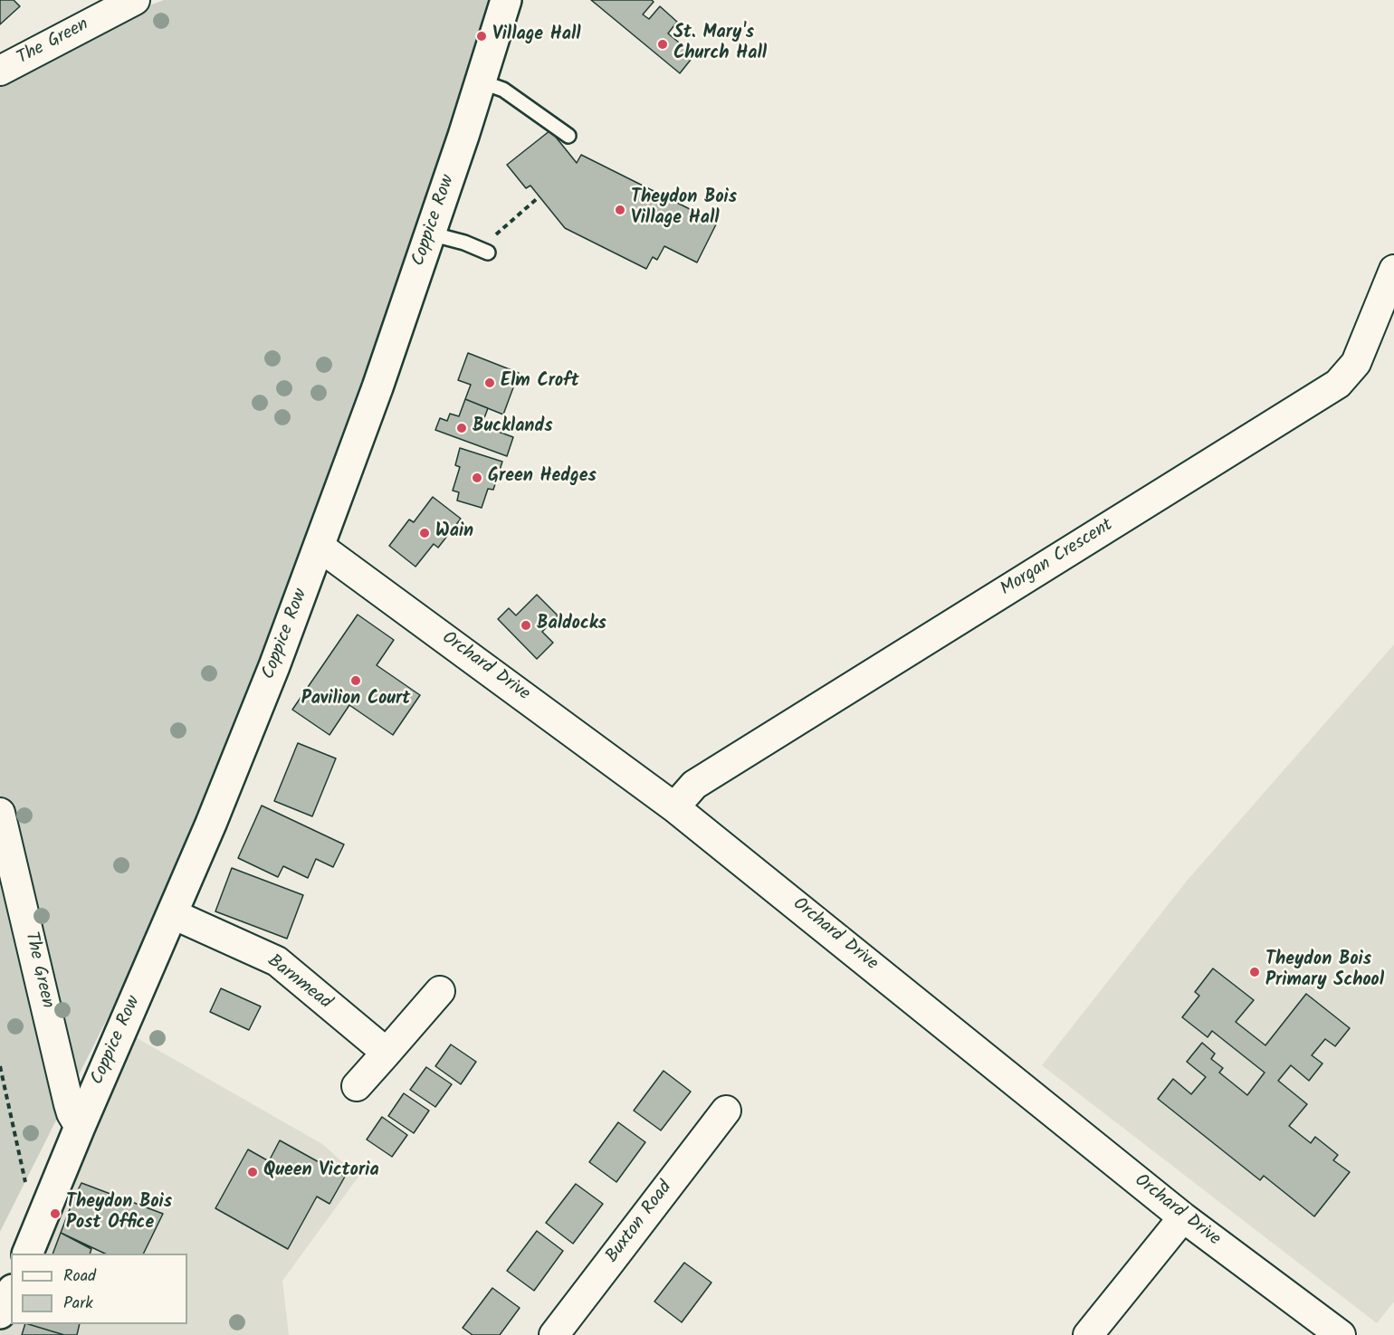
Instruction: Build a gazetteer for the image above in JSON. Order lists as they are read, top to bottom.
{
  "streets": {
    "main road": ["Coppice Row"],
    "street": [
      "The Green",
      "Morgan Crescent",
      "Orchard Drive",
      "Barnmead",
      "Buxton Road"
    ]
  },
  "crossings": [
    ["The Green", "Coppice Row"],
    ["Coppice Row", "Orchard Drive"],
    ["Coppice Row", "Barnmead"],
    ["Morgan Crescent", "Orchard Drive"]
  ],
  "places": [
    "Village Hall",
    "St. Mary's Church Hall",
    "Theydon Bois Village Hall",
    "Elm Croft",
    "Bucklands",
    "Green Hedges",
    "Wain",
    "Baldocks",
    "Pavilion Court",
    "Theydon Bois Primary School",
    "Queen Victoria",
    "Theydon Bois Post Office"
  ],
  "legend": ["Road", "Park"]
}
